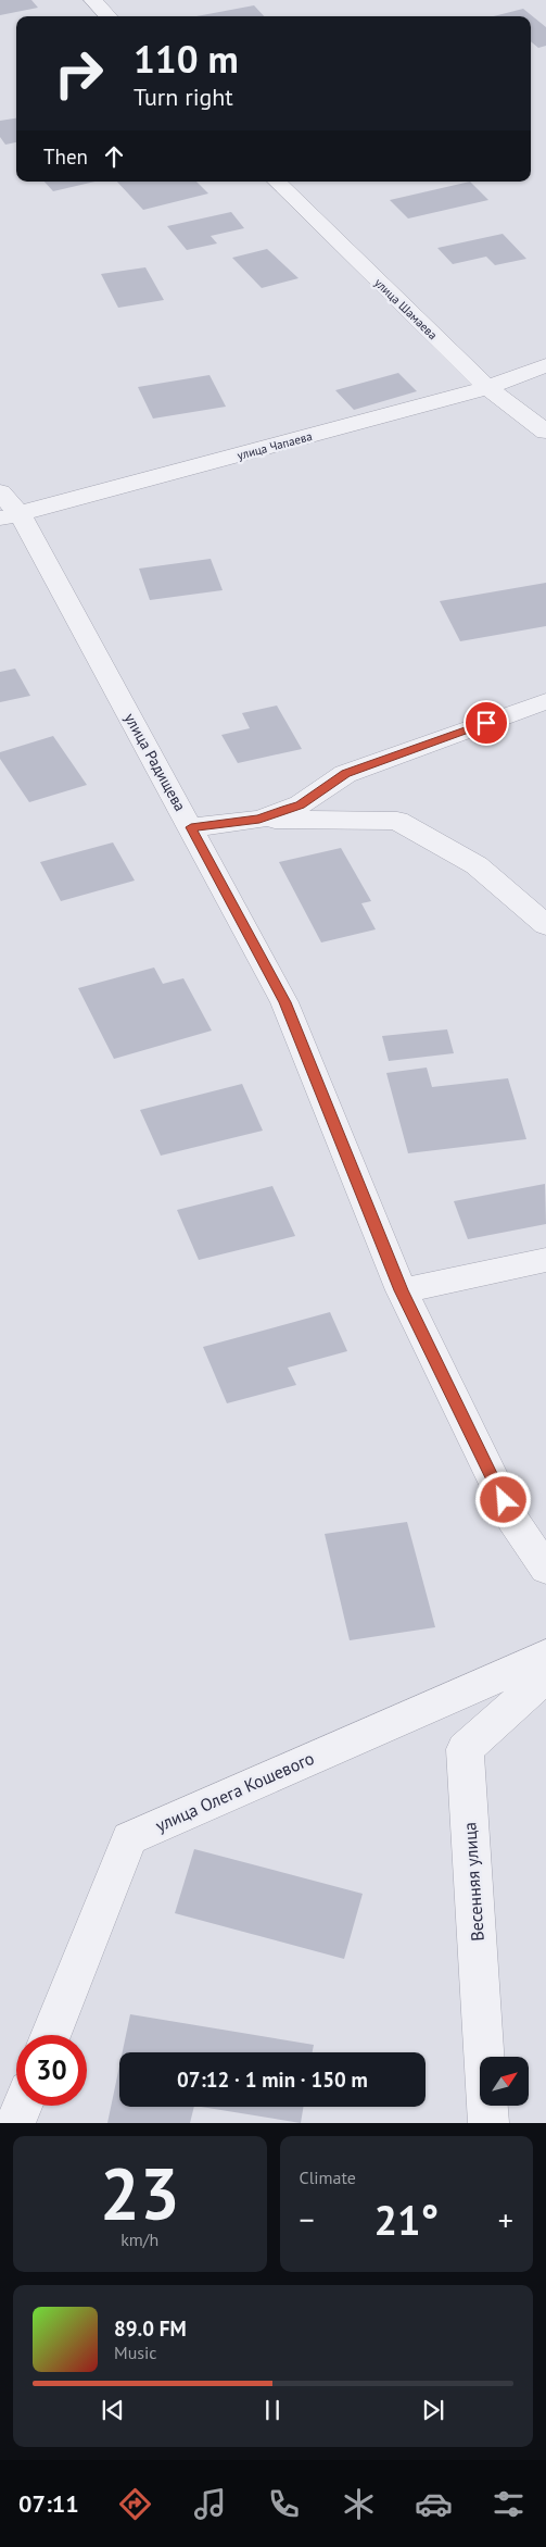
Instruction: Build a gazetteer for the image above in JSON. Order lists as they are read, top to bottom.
{
  "streets": {
    "street": [
      "улица Шамаева",
      "улица Чапаева",
      "улица Радищева",
      "улица Олега Кошевого",
      "Весенняя улица"
    ]
  },
  "crossings": [
    ["улица Шамаева", "улица Чапаева"],
    ["улица Чапаева", "улица Радищева"]
  ],
  "north": "top right",
  "page": {
    "turn": ["110 m", "Turn right"],
    "then": "Then",
    "limit": "30",
    "trip": "07:12 · 1 min · 150 m",
    "tile": [
      ["23", "km/h"],
      "Climate"
    ],
    "heat": ["−", "21°", "+"],
    "song": ["89.0 FM", "Music"],
    "tabs": "07:11"
  }
}
